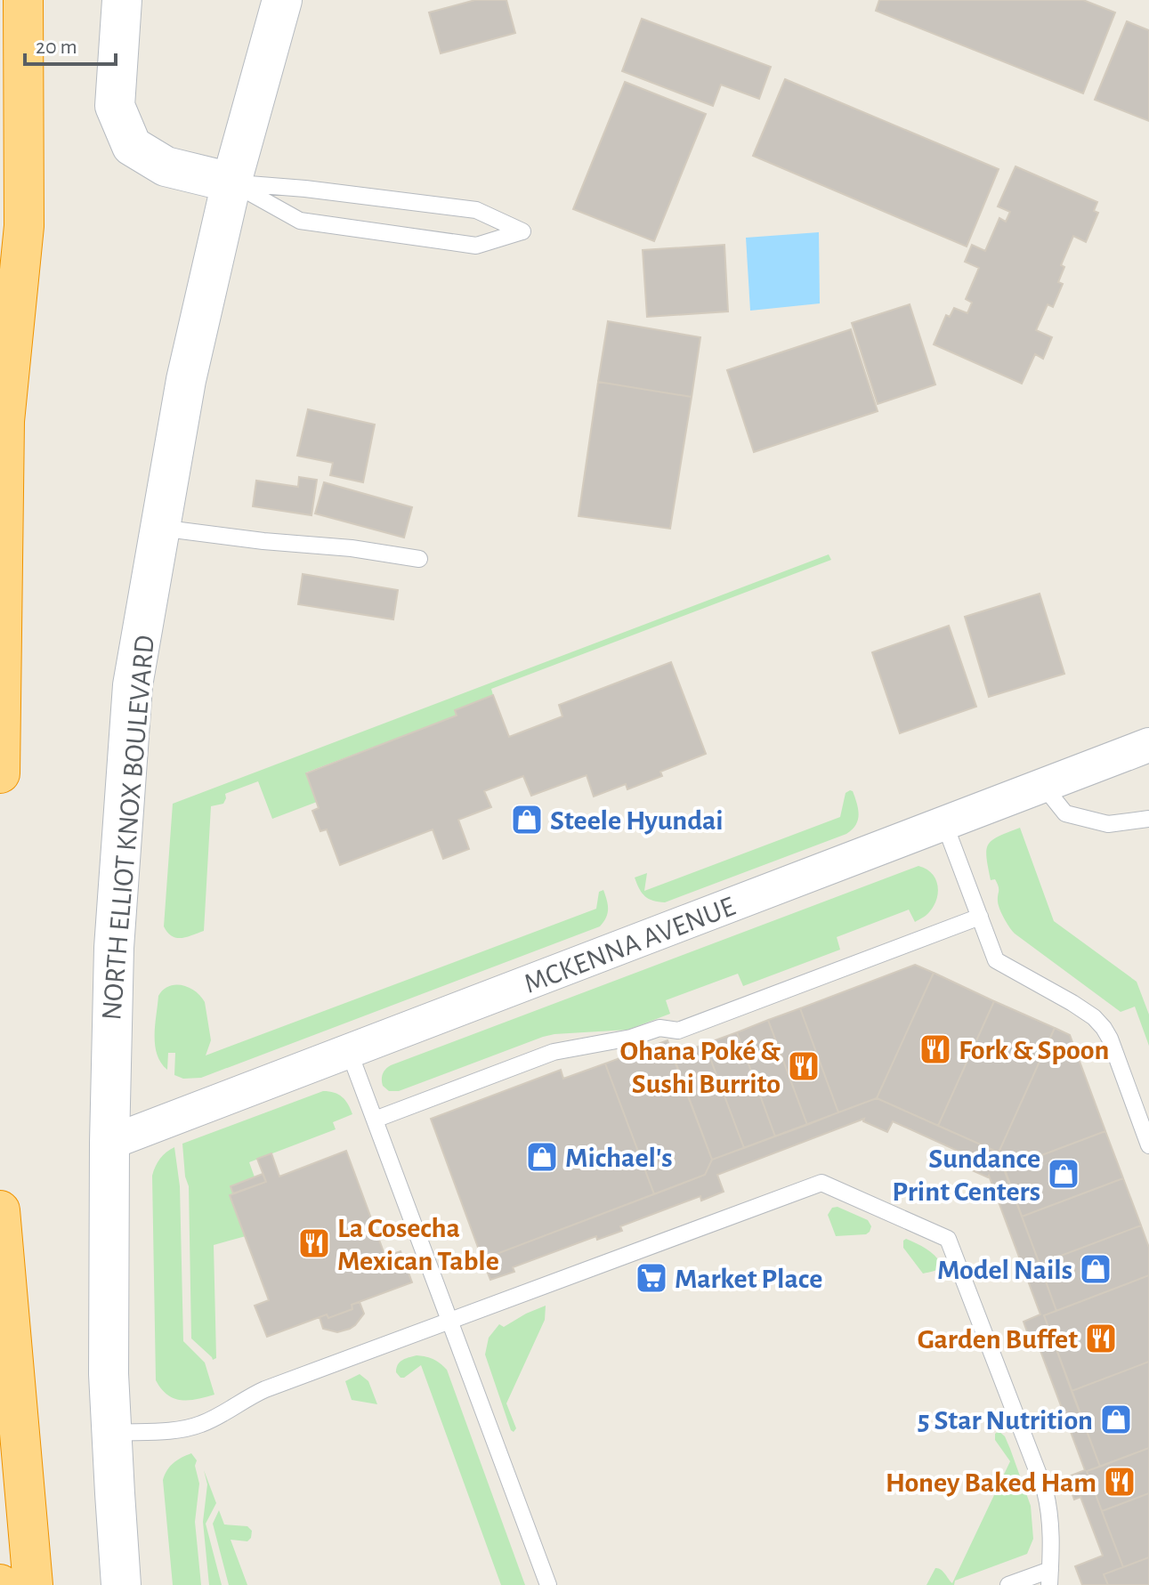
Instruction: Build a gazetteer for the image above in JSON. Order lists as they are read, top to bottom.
{
  "streets": {
    "main road": ["NORTH ELLIOT KNOX BOULEVARD"],
    "street": ["MCKENNA AVENUE"]
  },
  "crossings": [
    ["NORTH ELLIOT KNOX BOULEVARD", "MCKENNA AVENUE"]
  ],
  "places": {
    "shop": [
      "Steele Hyundai",
      "Michael's",
      "Sundance Print Centers",
      "Model Nails",
      "5 Star Nutrition"
    ],
    "restaurant": [
      "Fork & Spoon",
      "Ohana Poké & Sushi Burrito",
      "La Cosecha Mexican Table",
      "Garden Buffet",
      "Honey Baked Ham"
    ],
    "supermarket": ["Market Place"]
  },
  "scale_bar": "20 m"
}
